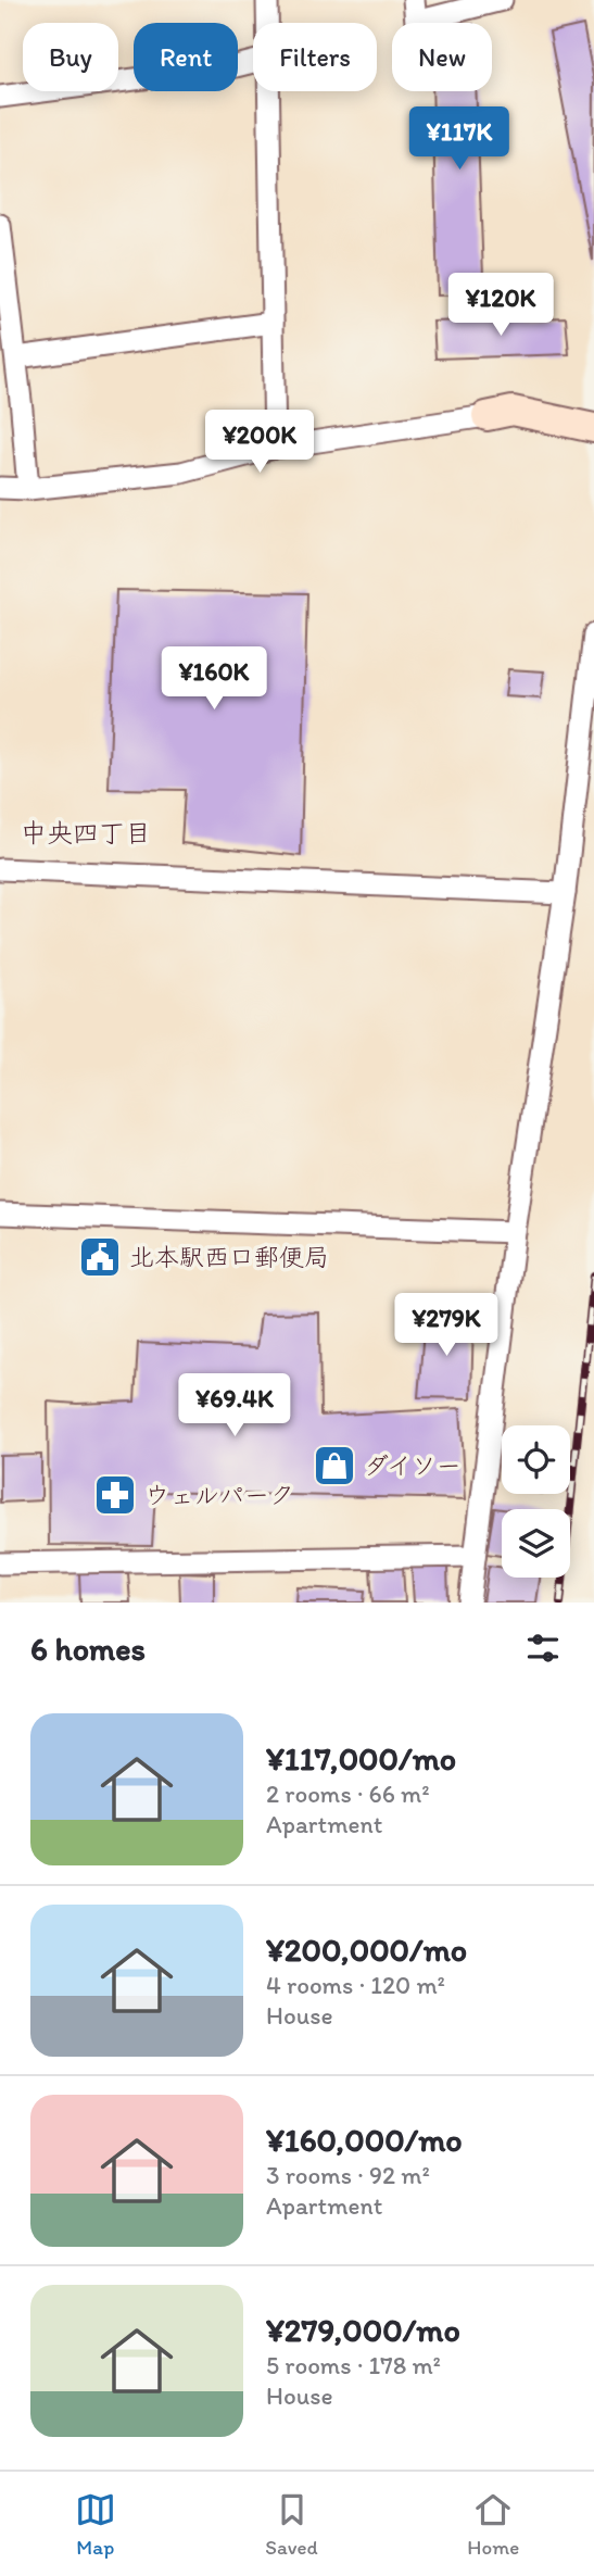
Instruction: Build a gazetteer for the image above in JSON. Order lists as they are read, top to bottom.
{
  "districts": ["中央四丁目"],
  "places": {
    "public building": ["北本駅西口郵便局"],
    "shop": ["ダイソー"],
    "pharmacy": ["ウェルパーク"]
  },
  "page": {
    "chip": [
      "Buy",
      "Rent",
      "Filters",
      "New"
    ],
    "price": [
      "¥117K",
      "¥120K",
      "¥200K",
      "¥160K",
      "¥279K",
      "¥69.4K"
    ],
    "heading": "6 homes",
    "list": [
      {
        "name": "¥117,000/mo",
        "note": "2 rooms · 66 m² · Apartment"
      },
      {
        "name": "¥200,000/mo",
        "note": "4 rooms · 120 m² · House"
      },
      {
        "name": "¥160,000/mo",
        "note": "3 rooms · 92 m² · Apartment"
      },
      {
        "name": "¥279,000/mo",
        "note": "5 rooms · 178 m² · House"
      }
    ],
    "tabs": ["Map", "Saved", "Home"]
  }
}
